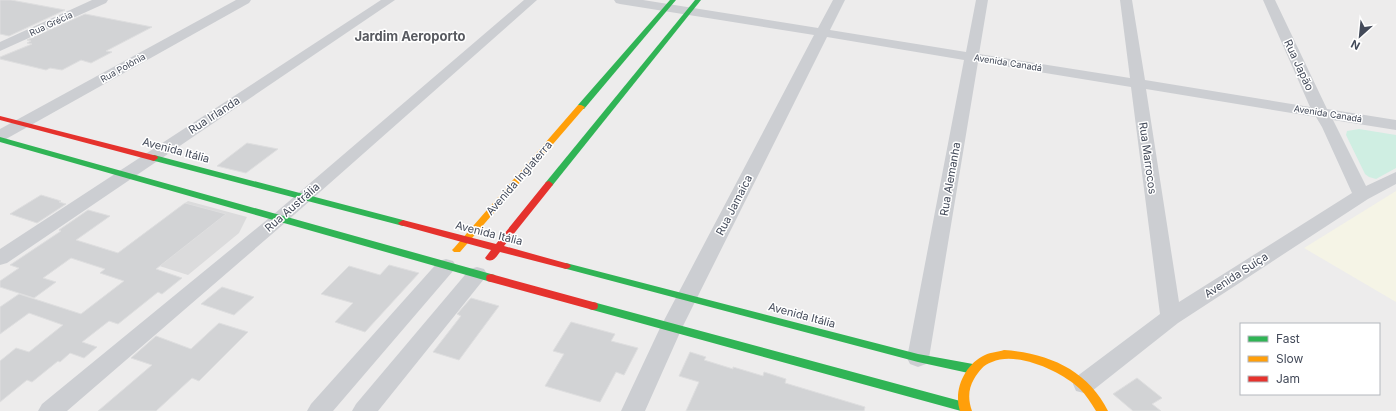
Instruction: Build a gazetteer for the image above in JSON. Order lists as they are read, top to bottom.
{
  "streets": {
    "street": [
      "Rua Grécia",
      "Avenida Canadá",
      "Rua Japão",
      "Rua Polônia",
      "Rua Irlanda",
      "Avenida Itália",
      "Rua Marrocos",
      "Avenida Inglaterra",
      "Rua Alemanha",
      "Rua Jamaica",
      "Rua Austrália",
      "Avenida Suíça"
    ]
  },
  "crossings": [
    ["Avenida Canadá", "Rua Japão"],
    ["Avenida Canadá", "Rua Marrocos"],
    ["Avenida Canadá", "Avenida Inglaterra"],
    ["Avenida Canadá", "Rua Alemanha"],
    ["Avenida Canadá", "Rua Jamaica"],
    ["Rua Japão", "Avenida Suíça"],
    ["Rua Polônia", "Avenida Itália"],
    ["Rua Irlanda", "Avenida Itália"],
    ["Avenida Itália", "Avenida Inglaterra"],
    ["Avenida Itália", "Rua Alemanha"],
    ["Avenida Itália", "Rua Jamaica"],
    ["Avenida Itália", "Rua Austrália"],
    ["Rua Marrocos", "Avenida Suíça"]
  ],
  "districts": ["Jardim Aeroporto"],
  "legend": ["Fast", "Slow", "Jam"],
  "north": "bottom left"
}
